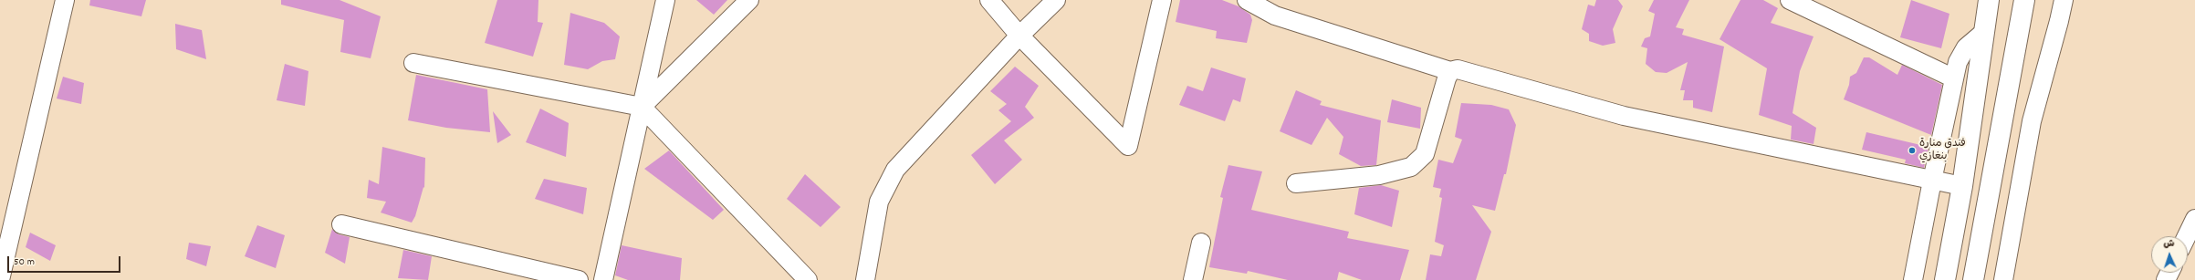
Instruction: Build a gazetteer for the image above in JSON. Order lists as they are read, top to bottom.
{
  "places": ["فندق منارة بنغازي"],
  "scale_bar": "50 m",
  "north": "top"
}
